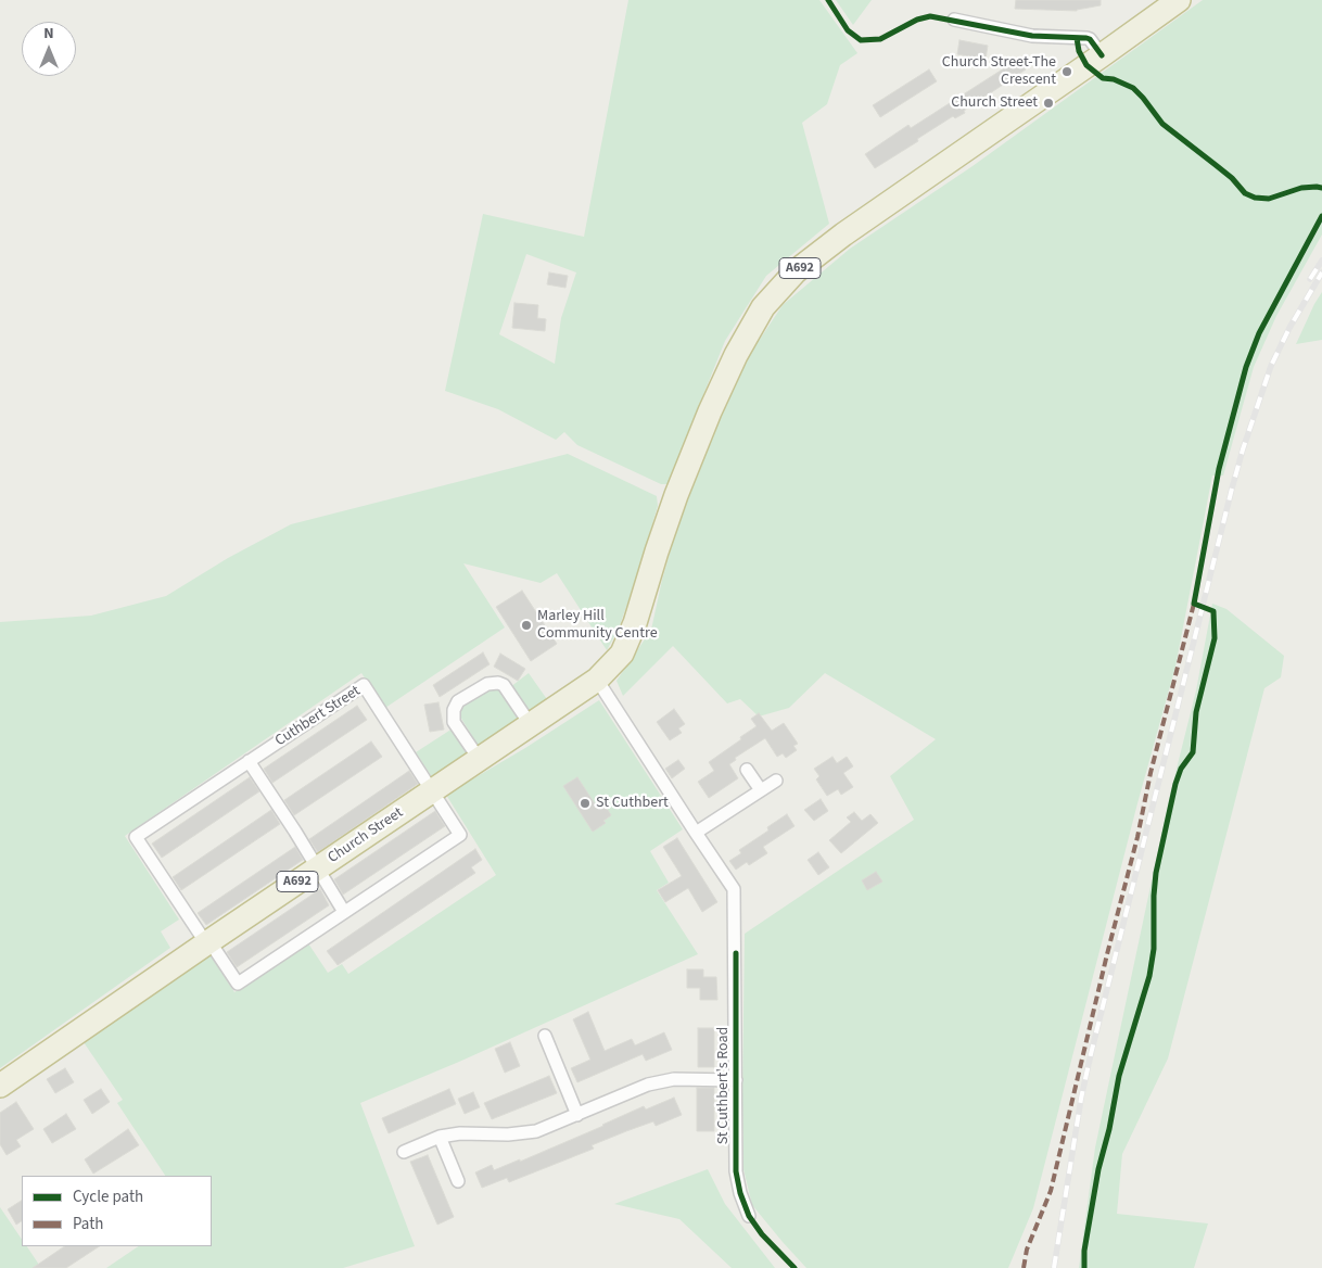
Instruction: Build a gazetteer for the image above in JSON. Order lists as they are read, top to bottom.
{
  "streets": {
    "highway": ["A692", "Church Street"],
    "street": ["Cuthbert Street", "St Cuthbert's Road"]
  },
  "crossings": [
    ["A692", "Church Street"],
    ["A692", "St Cuthbert's Road"],
    ["Cuthbert Street", "Church Street"],
    ["Church Street", "St Cuthbert's Road"]
  ],
  "places": [
    "Church Street-The Crescent",
    "Church Street",
    "Marley Hill Community Centre",
    "St Cuthbert"
  ],
  "legend": ["Cycle path", "Path"],
  "north": "top"
}
